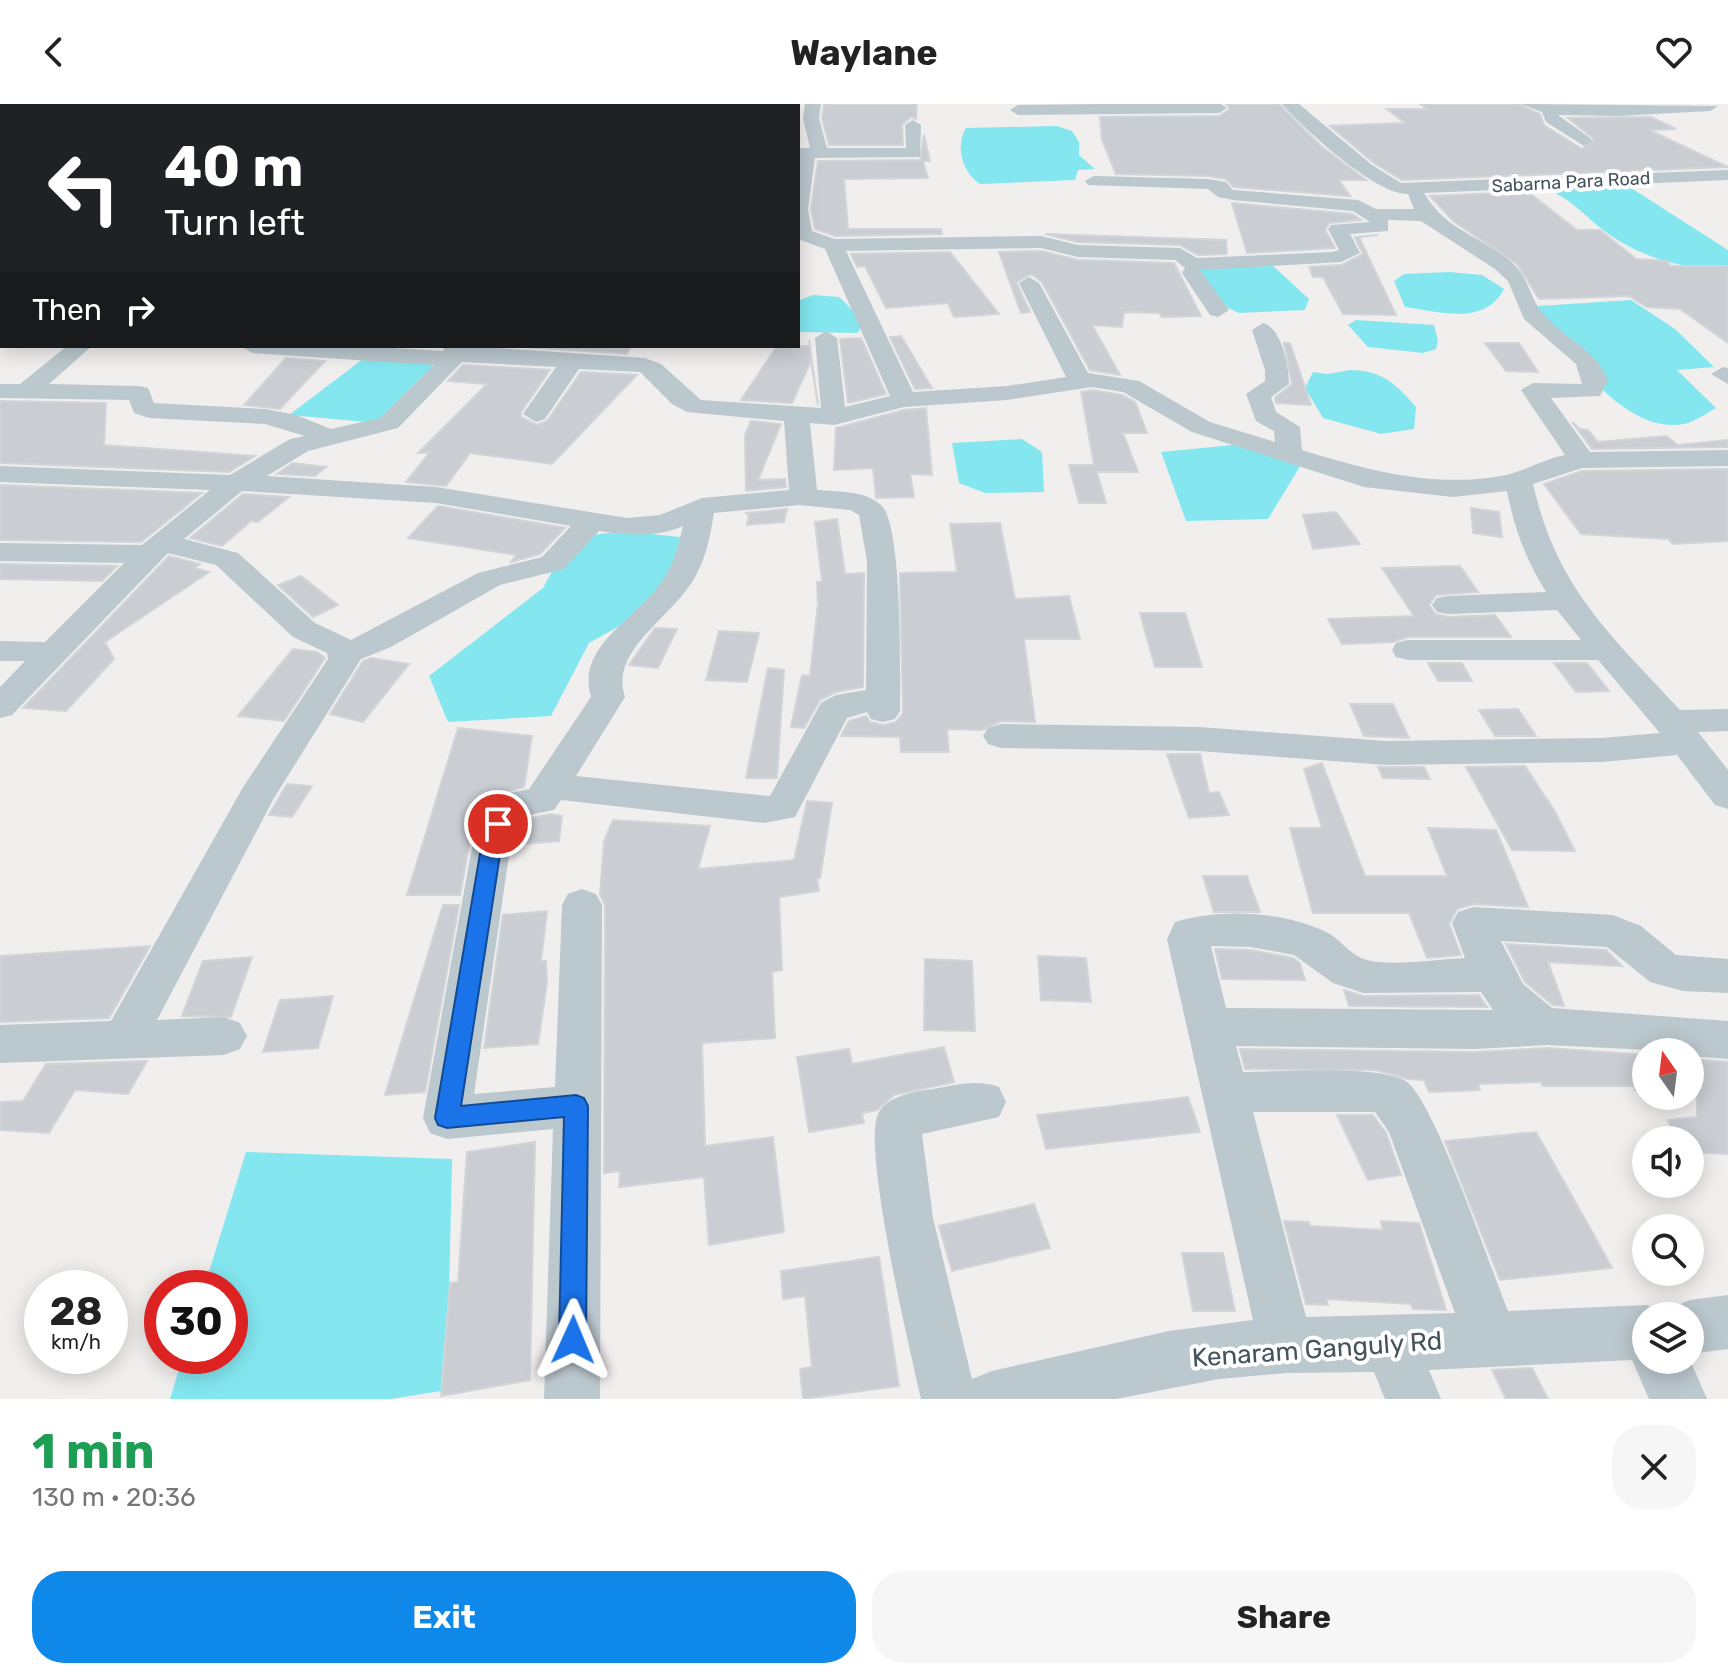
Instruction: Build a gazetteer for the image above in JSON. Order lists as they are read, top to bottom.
{
  "streets": {
    "street": ["Sabarna Para Road", "Kenaram Ganguly Rd"]
  },
  "north": "top",
  "page": {
    "header": "Waylane",
    "turn": ["40 m", "Turn left"],
    "then": "Then",
    "speed": "28 km/h",
    "limit": "30",
    "heading": ["1 min", "130 m · 20:36"],
    "buttons": ["Exit", "Share"]
  }
}
